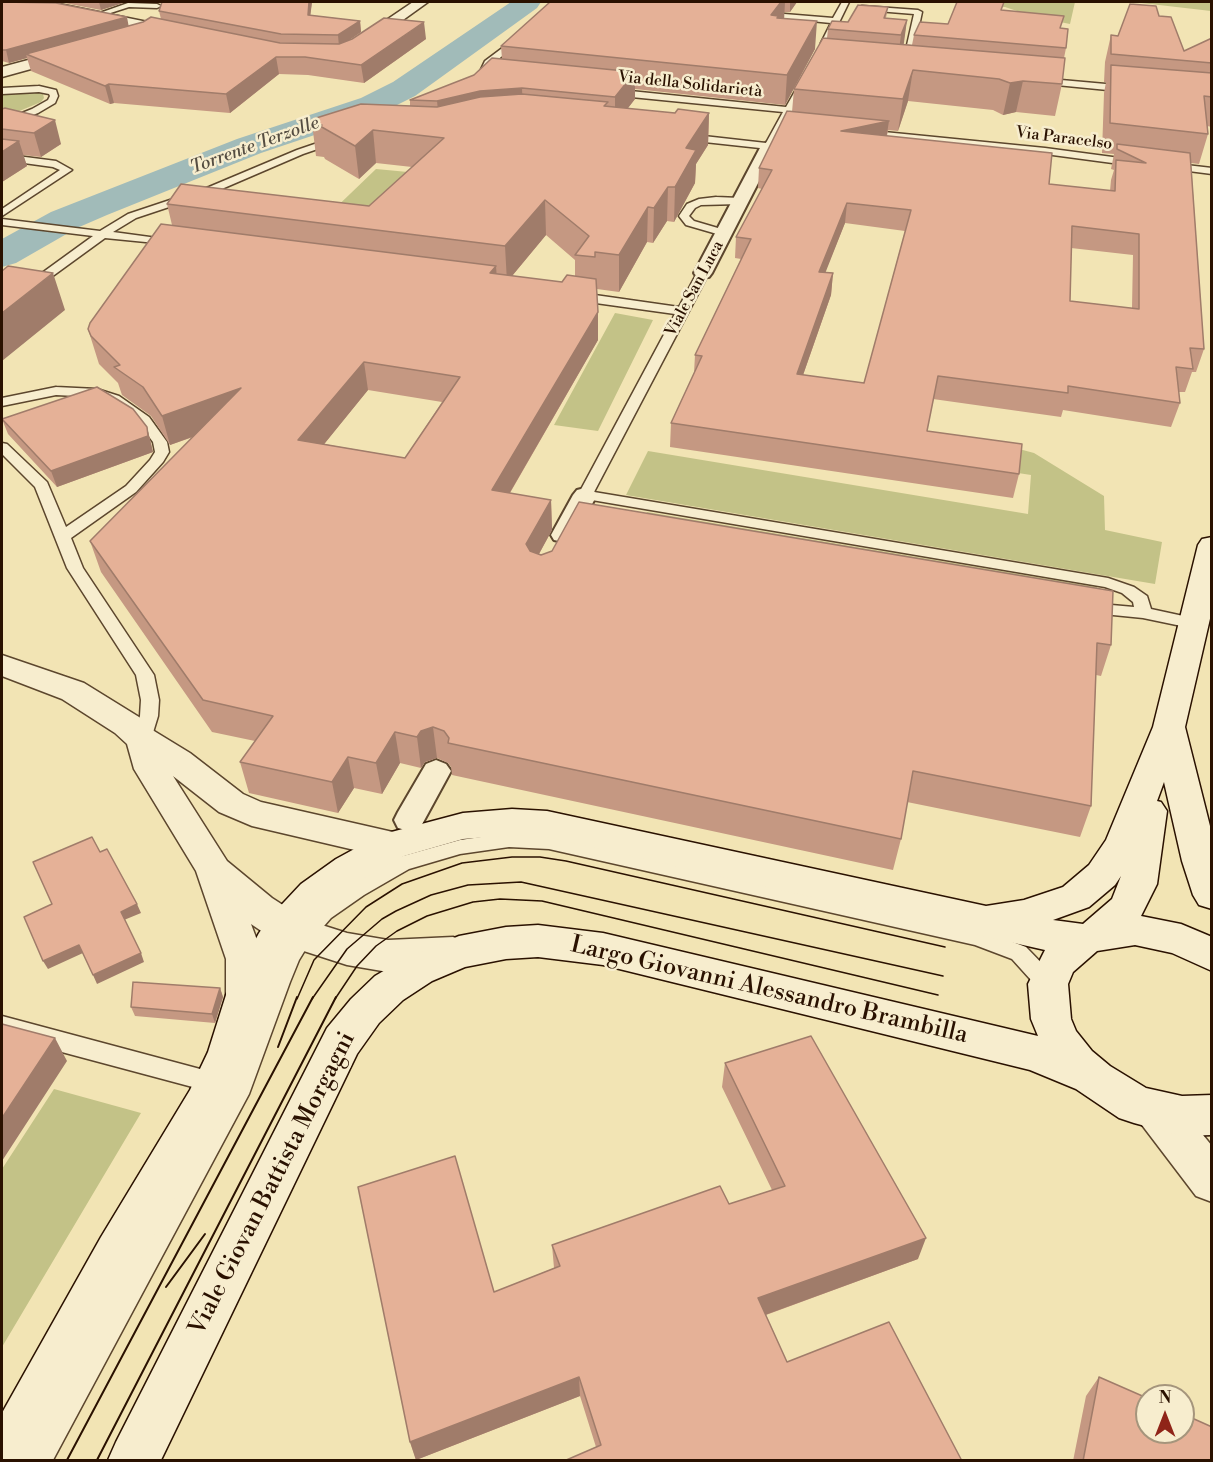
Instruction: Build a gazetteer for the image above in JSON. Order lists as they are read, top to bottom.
{
  "streets": {
    "main road": ["Largo Giovanni Alessandro Brambilla", "Viale Giovan Battista Morgagni"],
    "street": ["Viale San Luca"],
    "lane": ["Via della Solidarietà", "Via Paracelso"]
  },
  "crossings": [
    ["Via della Solidarietà", "Viale San Luca"],
    ["Largo Giovanni Alessandro Brambilla", "Viale Giovan Battista Morgagni"]
  ],
  "water": ["Torrente Terzolle"],
  "north": "top"
}
